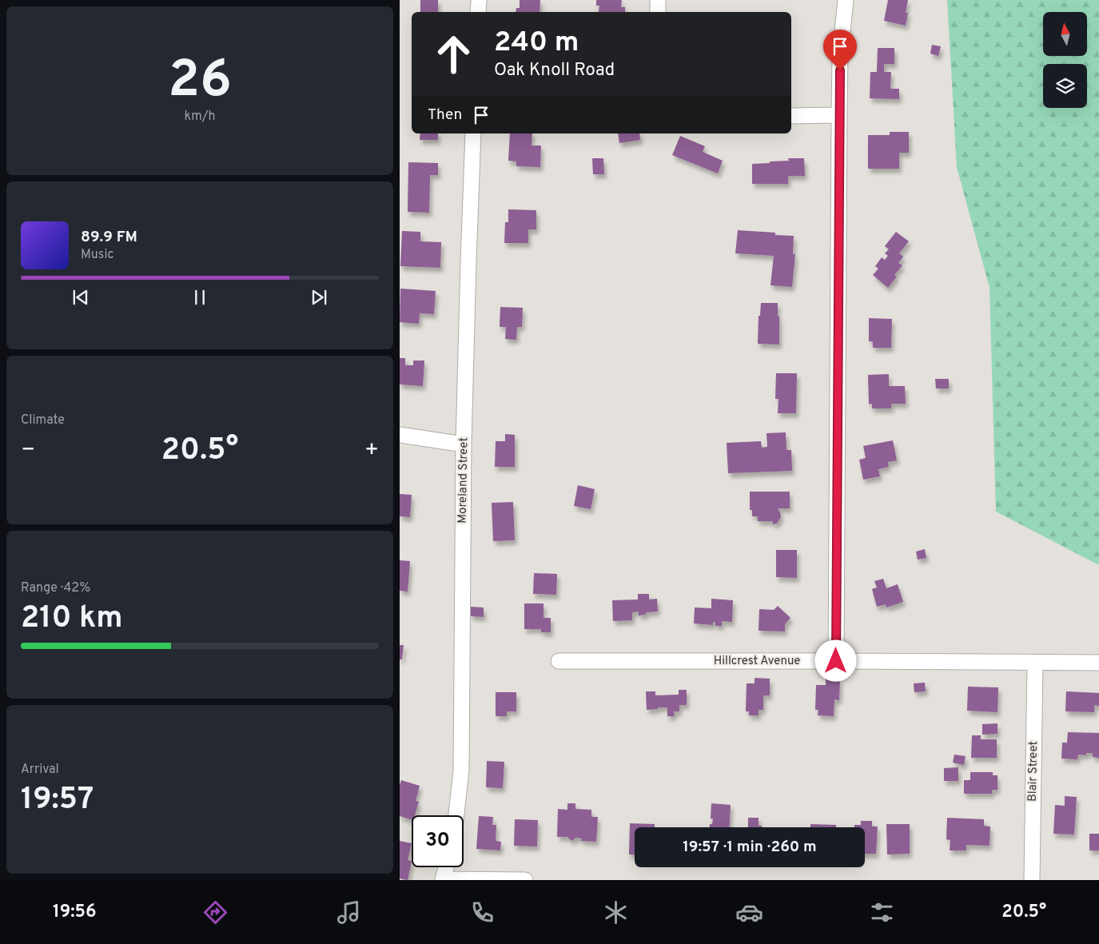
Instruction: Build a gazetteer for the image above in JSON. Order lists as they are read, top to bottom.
{
  "streets": {
    "street": ["Moreland Street", "Hillcrest Avenue", "Blair Street"]
  },
  "crossings": [
    ["Hillcrest Avenue", "Blair Street"]
  ],
  "north": "top",
  "page": {
    "tile": [
      ["26", "km/h"],
      "Climate",
      ["Range · 42%", "210 km"],
      ["Arrival", "19:57"]
    ],
    "turn": ["240 m", "Oak Knoll Road"],
    "then": "Then",
    "song": ["89.9 FM", "Music"],
    "heat": ["−", "20.5°", "+"],
    "limit": "30",
    "trip": "19:57 · 1 min · 260 m",
    "tabs": ["19:56", "20.5°"]
  }
}
